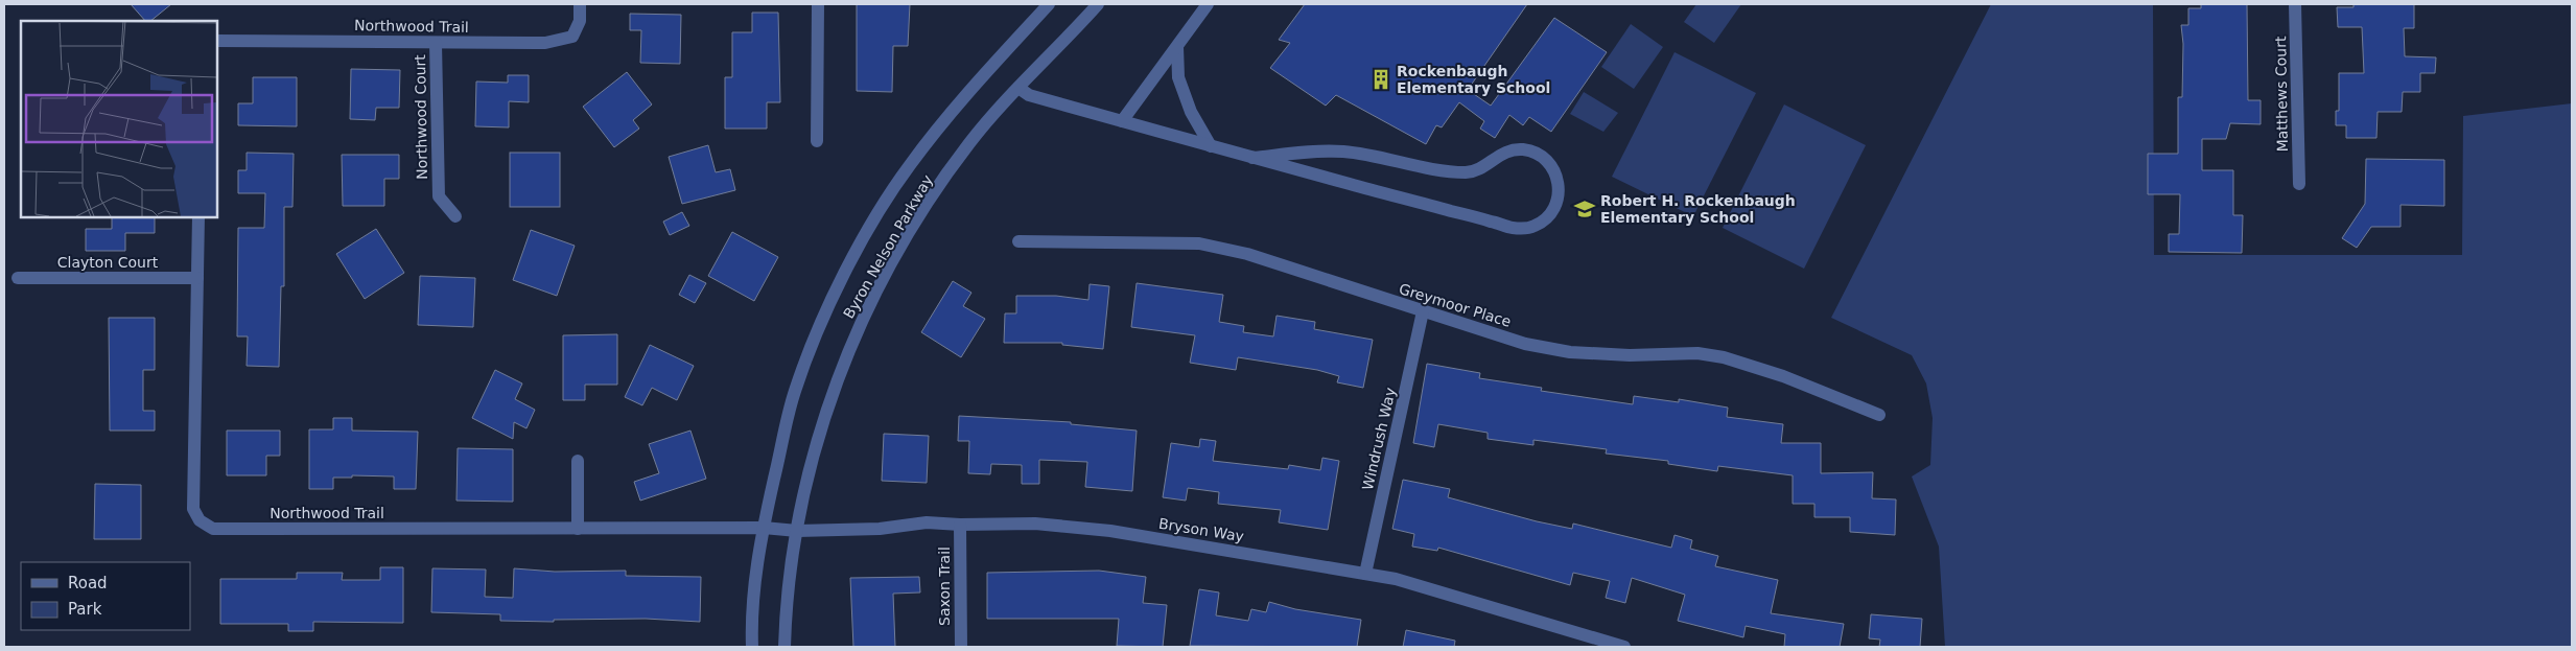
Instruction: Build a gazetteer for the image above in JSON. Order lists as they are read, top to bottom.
{
  "streets": {
    "street": [
      "Northwood Trail",
      "Matthews Court",
      "Northwood Court",
      "Byron Nelson Parkway",
      "Clayton Court",
      "Greymoor Place",
      "Windrush Way",
      "Bryson Way",
      "Saxon Trail"
    ]
  },
  "crossings": [
    ["Northwood Trail", "Northwood Court"],
    ["Northwood Trail", "Byron Nelson Parkway"],
    ["Northwood Trail", "Clayton Court"],
    ["Northwood Trail", "Bryson Way"],
    ["Byron Nelson Parkway", "Bryson Way"],
    ["Greymoor Place", "Windrush Way"],
    ["Windrush Way", "Bryson Way"],
    ["Bryson Way", "Saxon Trail"]
  ],
  "places": {
    "building": ["Rockenbaugh Elementary School"],
    "school or university": ["Robert H. Rockenbaugh Elementary School"]
  },
  "legend": ["Road", "Park"]
}
